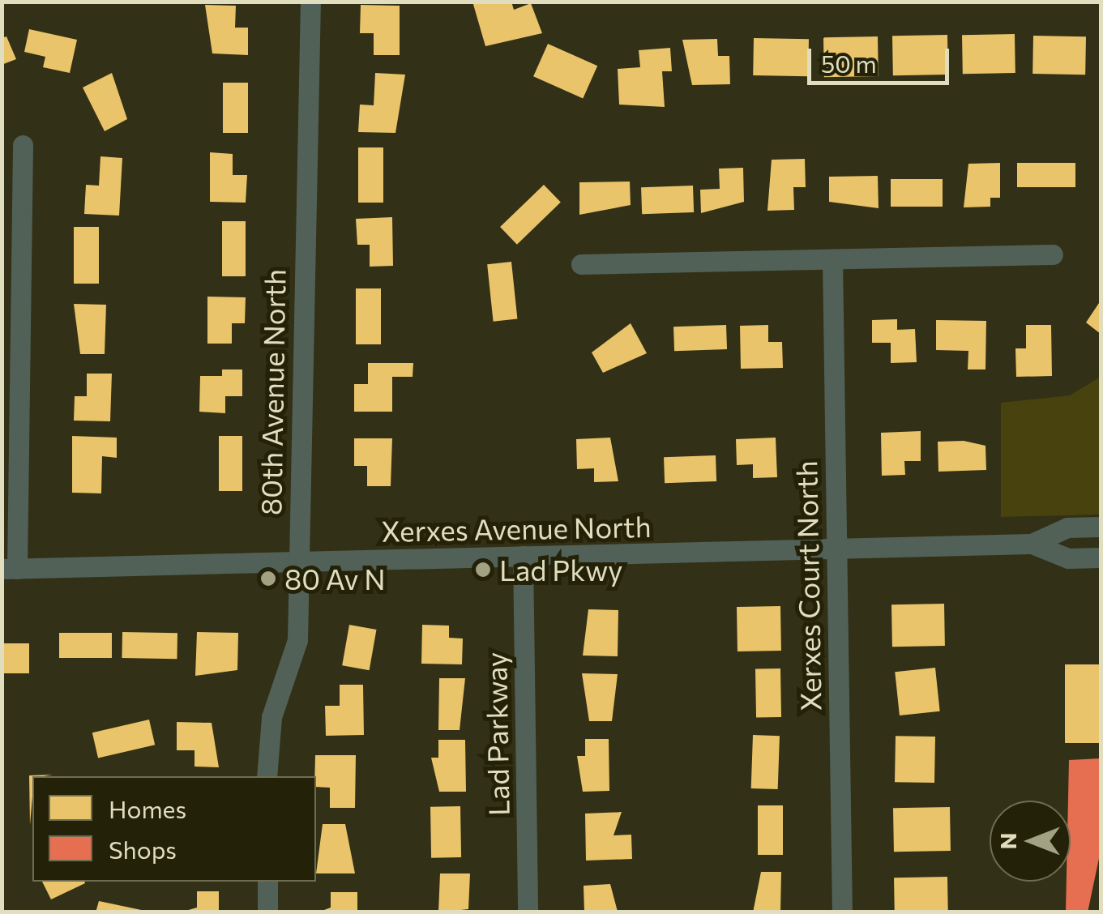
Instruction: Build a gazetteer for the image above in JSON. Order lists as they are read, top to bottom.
{
  "streets": {
    "street": [
      "80th Avenue North",
      "Xerxes Avenue North",
      "Xerxes Court North",
      "Lad Parkway"
    ]
  },
  "crossings": [
    ["80th Avenue North", "Xerxes Avenue North"],
    ["Xerxes Avenue North", "Xerxes Court North"],
    ["Xerxes Avenue North", "Lad Parkway"]
  ],
  "places": ["Lad Pkwy", "80 Av N"],
  "legend": ["Homes", "Shops"],
  "scale_bar": "50 m",
  "north": "left"
}
